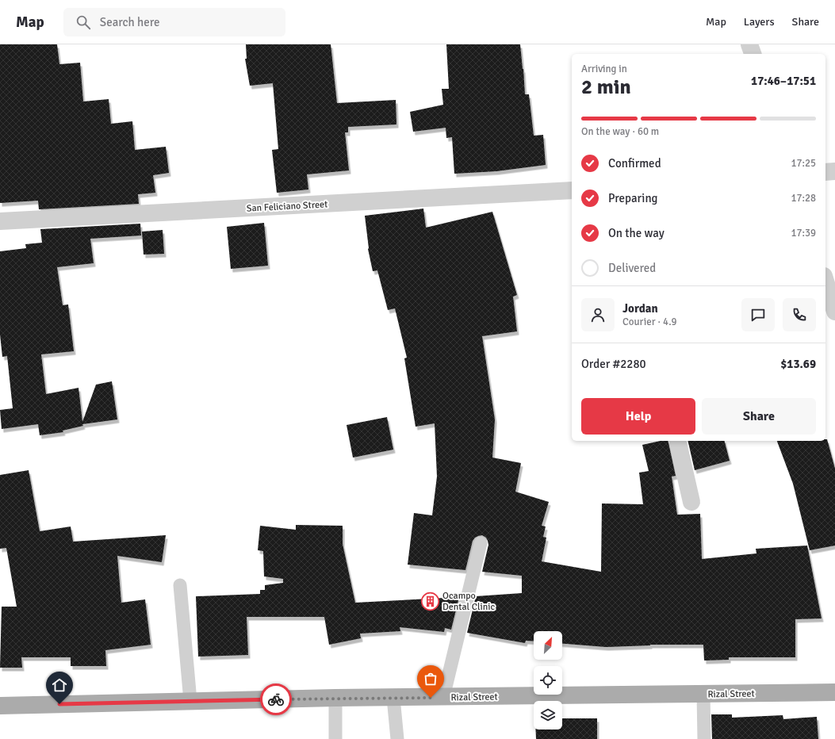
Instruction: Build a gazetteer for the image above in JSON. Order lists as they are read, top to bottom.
{
  "streets": {
    "main road": ["Rizal Street"],
    "street": ["San Feliciano Street"]
  },
  "places": {
    "building": ["Ocampo Dental Clinic"]
  },
  "north": "top right",
  "page": {
    "header": "Map",
    "search": "Search here",
    "nav": ["Map", "Layers", "Share"],
    "heading": ["2 min", "Arriving in", "17:46–17:51"],
    "panel": [
      "Jordan",
      "Courier · 4.9",
      "Order #2280",
      "$13.69"
    ],
    "bar": "On the way · 60 m",
    "list": [
      ["Confirmed", "17:25"],
      ["Preparing", "17:28"],
      ["On the way", "17:39"],
      "Delivered"
    ],
    "buttons": ["Help", "Share"]
  }
}
